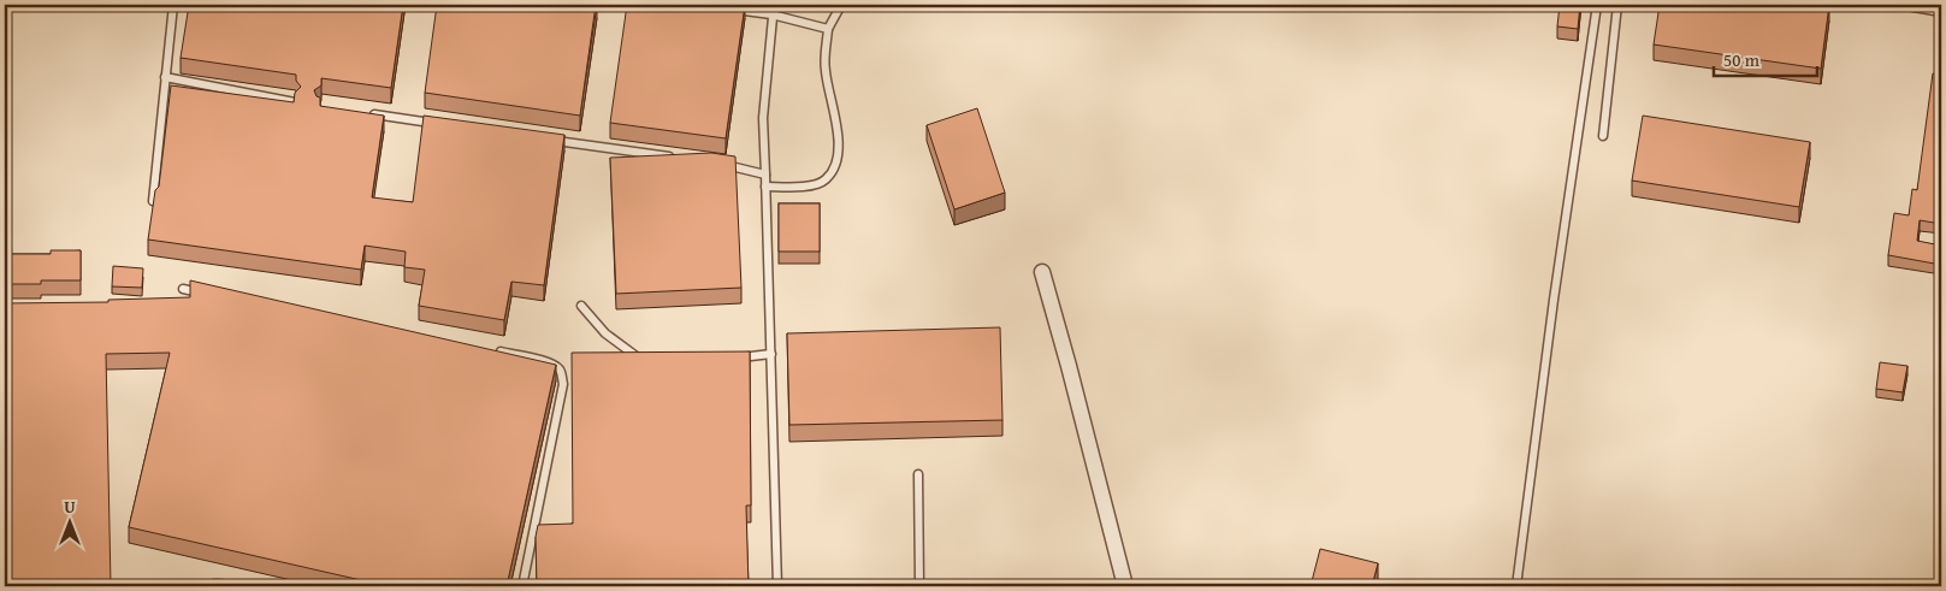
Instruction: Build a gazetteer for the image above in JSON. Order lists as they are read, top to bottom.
{
  "scale_bar": "50 m",
  "north": "top"
}
